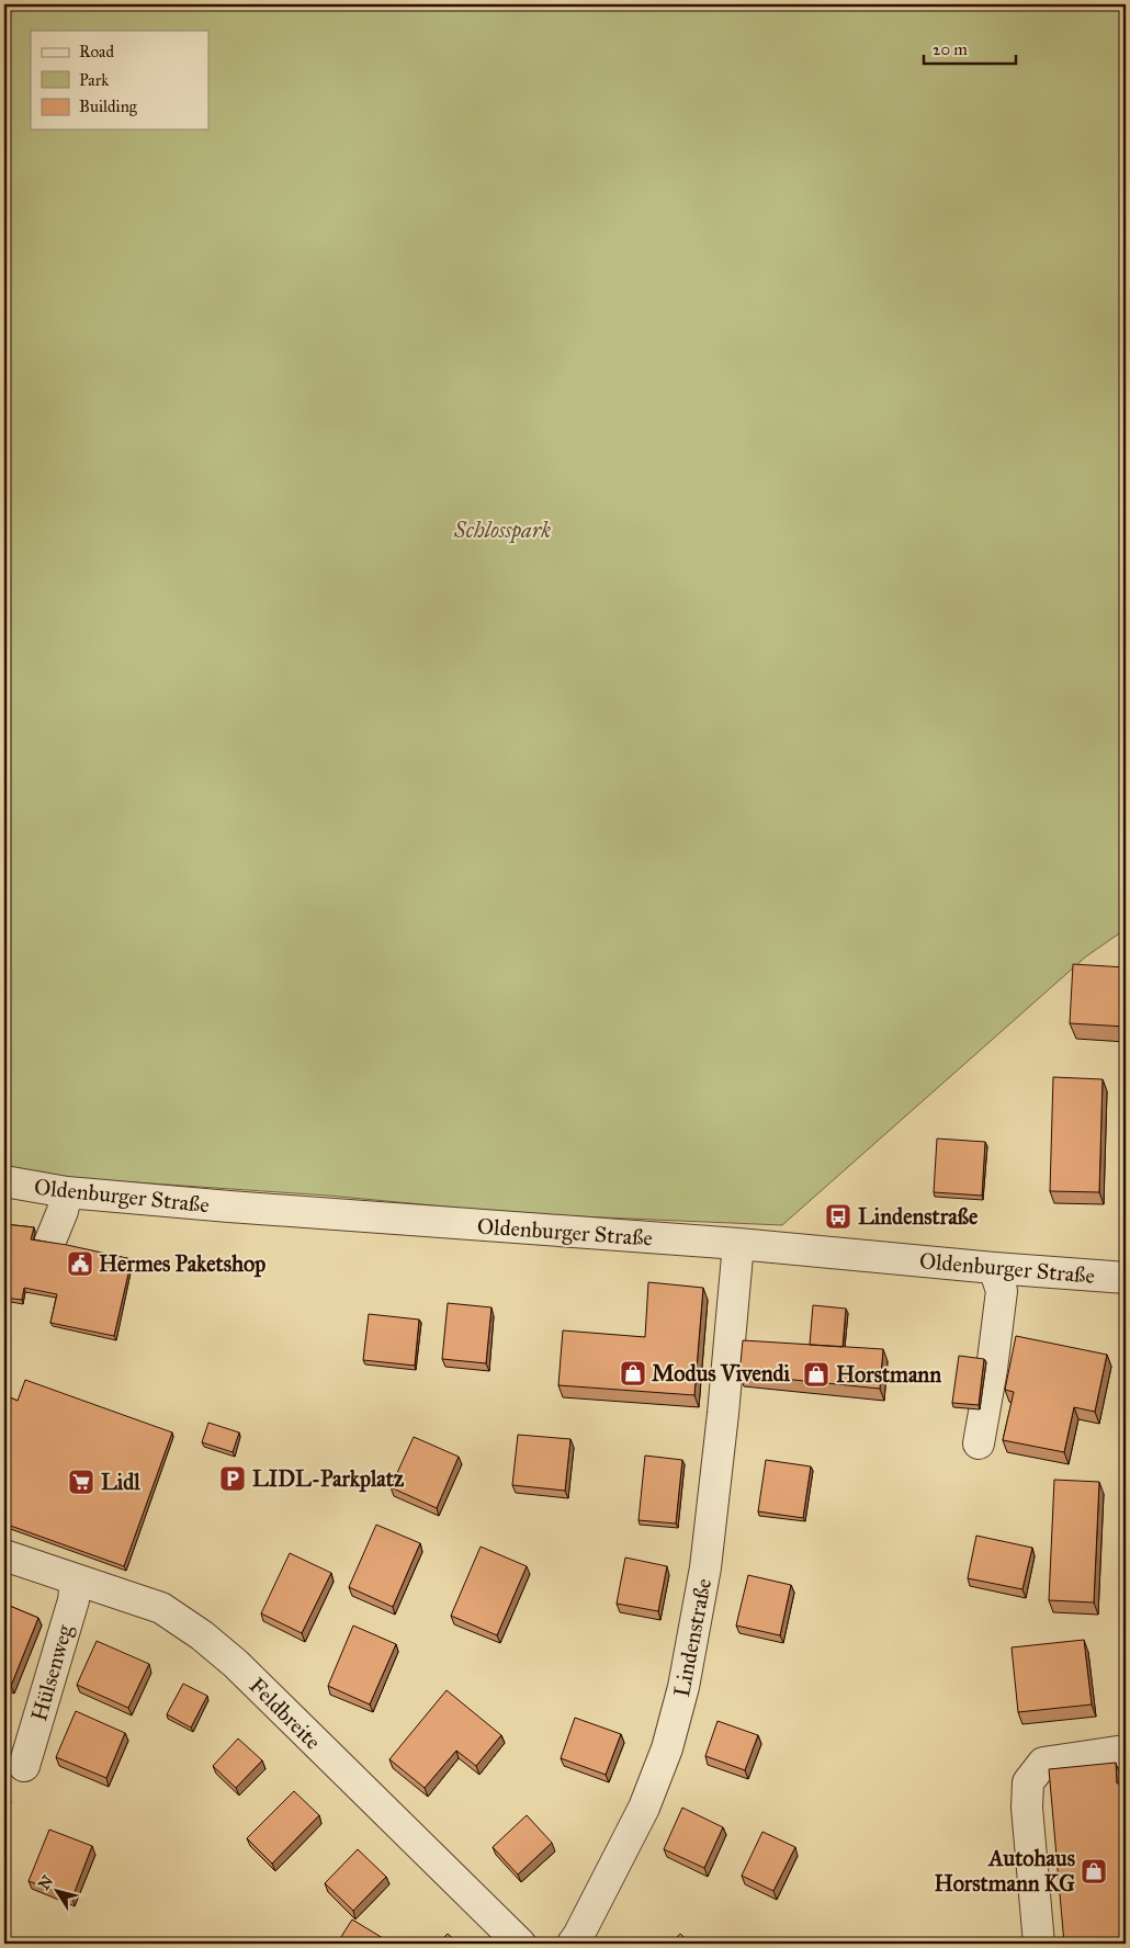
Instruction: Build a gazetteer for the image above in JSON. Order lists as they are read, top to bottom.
{
  "streets": {
    "street": [
      "Oldenburger Straße",
      "Lindenstraße",
      "Hülsenweg",
      "Feldbreite"
    ]
  },
  "crossings": [
    ["Oldenburger Straße", "Lindenstraße"],
    ["Hülsenweg", "Feldbreite"]
  ],
  "parks": ["Schlosspark"],
  "places": {
    "bus stop": ["Lindenstraße"],
    "public building": ["Hermes Paketshop"],
    "shop": ["Modus Vivendi", "Horstmann", "Autohaus Horstmann KG"],
    "parking": ["LIDL-Parkplatz"],
    "supermarket": ["Lidl"]
  },
  "legend": ["Road", "Park", "Building"],
  "scale_bar": "20 m",
  "north": "top left"
}
